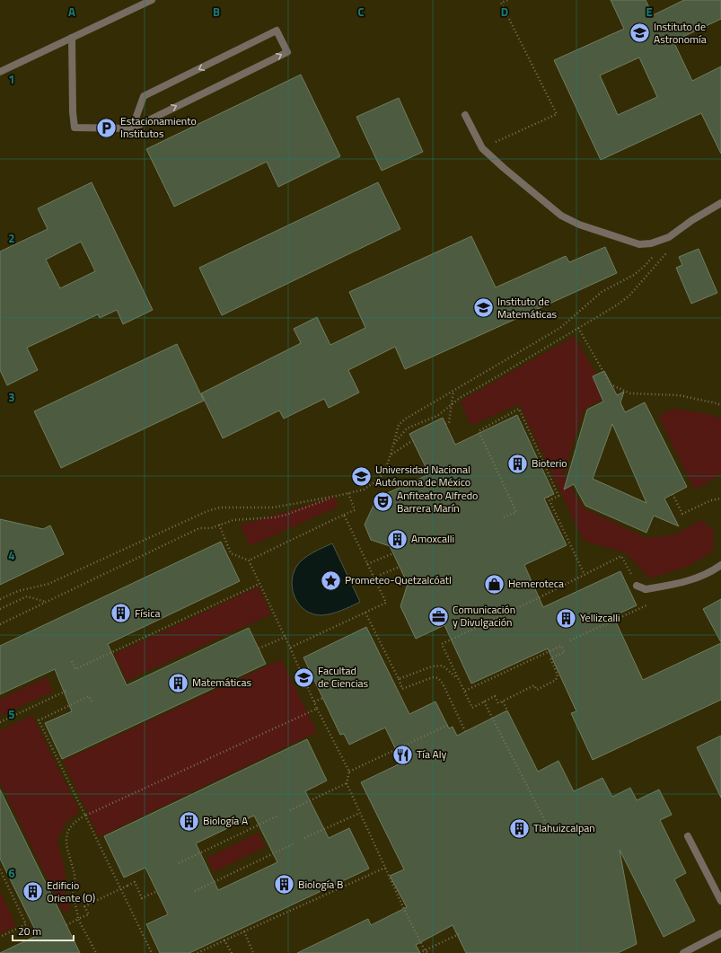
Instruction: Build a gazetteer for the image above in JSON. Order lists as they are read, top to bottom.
{
  "places": {
    "school or university": [
      "Instituto de Astronomía",
      "Instituto de Matemáticas",
      "Universidad Nacional Autónoma de México",
      "Facultad de Ciencias"
    ],
    "parking": ["Estacionamiento Institutos"],
    "building": [
      "Bioterio",
      "Amoxcalli",
      "Física",
      "Yellizcalli",
      "Matemáticas",
      "Biología A",
      "Tlahuizcalpan",
      "Biología B",
      "Edificio Oriente (O)"
    ],
    "theatre": ["Anfiteatro Alfredo Barrera Marín"],
    "place": ["Prometeo-Quetzalcóatl"],
    "shop": ["Hemeroteca"],
    "office": ["Comunicación y Divulgación"],
    "restaurant": ["Tía Aly"]
  },
  "scale_bar": "20 m",
  "grid": {
    "columns": [
      "A",
      "B",
      "C",
      "D",
      "E"
    ],
    "rows": [
      "1",
      "2",
      "3",
      "4",
      "5",
      "6"
    ]
  }
}
